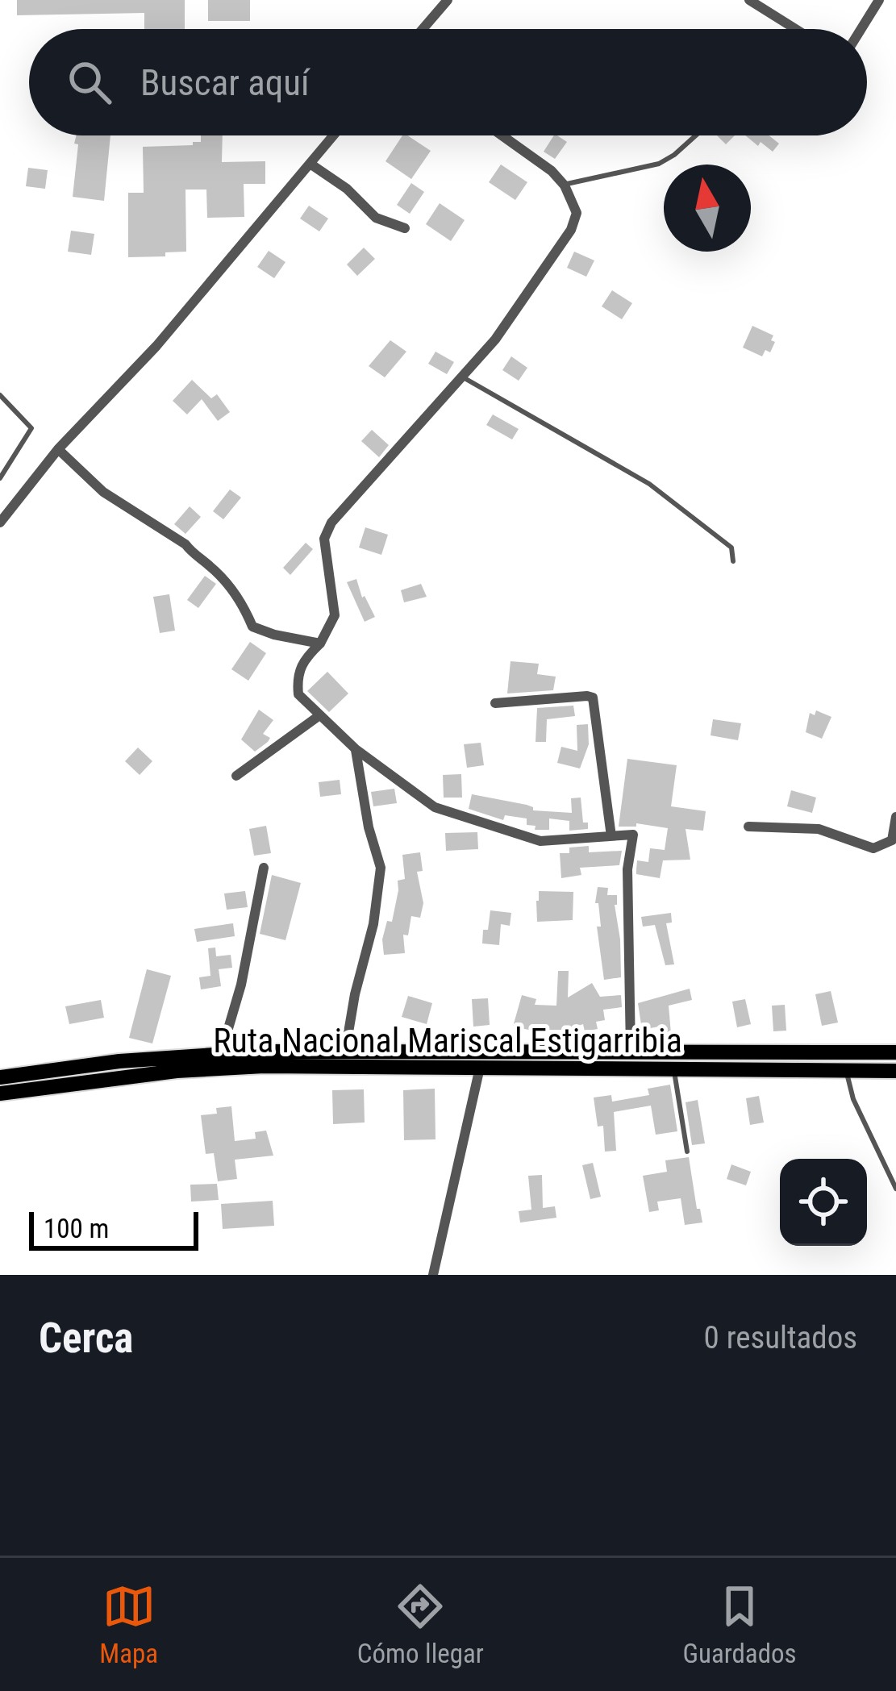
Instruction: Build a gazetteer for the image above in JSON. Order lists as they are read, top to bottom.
{
  "streets": {
    "highway": ["Ruta Nacional Mariscal Estigarribia"]
  },
  "scale_bar": "100 m",
  "north": "top",
  "page": {
    "search": "Buscar aquí",
    "scale": "100 m",
    "heading": ["Cerca", "0 resultados"],
    "nav": ["Mapa", "Cómo llegar", "Guardados"]
  }
}
